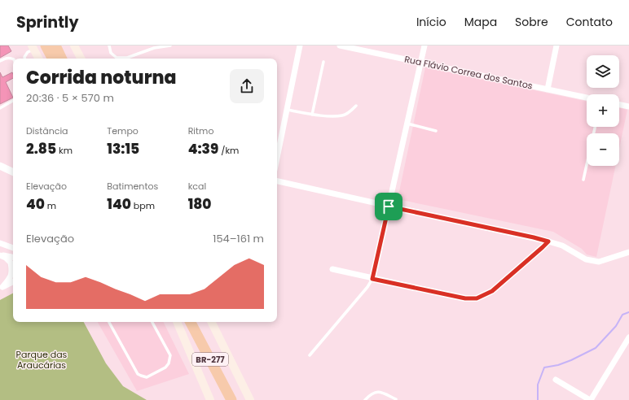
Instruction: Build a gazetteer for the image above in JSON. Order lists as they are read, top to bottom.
{
  "streets": {
    "highway": ["BR-277"],
    "street": ["Rua Flávio Correa dos Santos"]
  },
  "parks": ["Parque das Araucárias"],
  "page": {
    "header": "Sprintly",
    "nav": [
      "Início",
      "Mapa",
      "Sobre",
      "Contato"
    ],
    "map_buttons": ["+", "−"],
    "heading": ["Corrida noturna", "20:36 · 5 × 570 m"],
    "stats": [
      ["Distância", "2.85 km"],
      ["Tempo", "13:15"],
      ["Ritmo", "4:39 /km"],
      ["Elevação", "40 m"],
      ["Batimentos", "140 bpm"],
      ["kcal", "180"]
    ],
    "chart": ["Elevação", "154–161 m"]
  }
}
